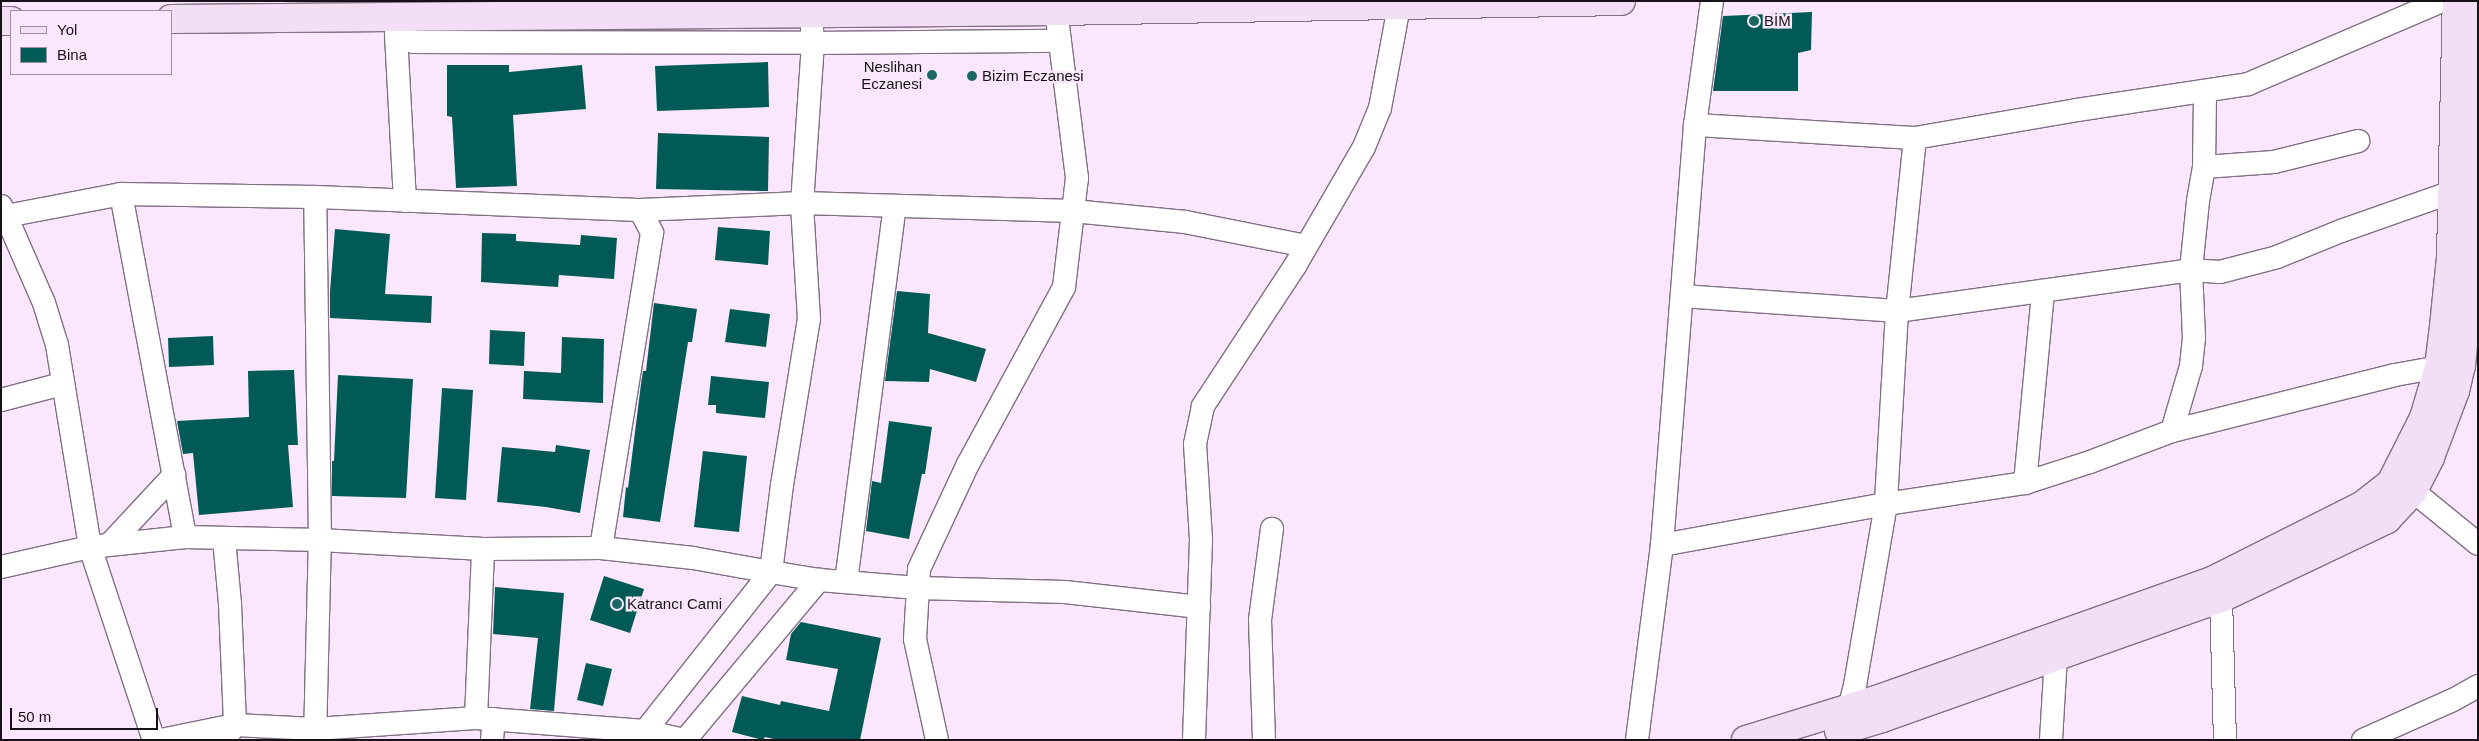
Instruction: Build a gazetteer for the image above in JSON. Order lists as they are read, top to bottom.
{
  "places": [
    "BİM",
    "Neslihan Eczanesi",
    "Bizim Eczanesi",
    "Katrancı Cami"
  ],
  "legend": ["Yol", "Bina"],
  "scale_bar": "50 m"
}
